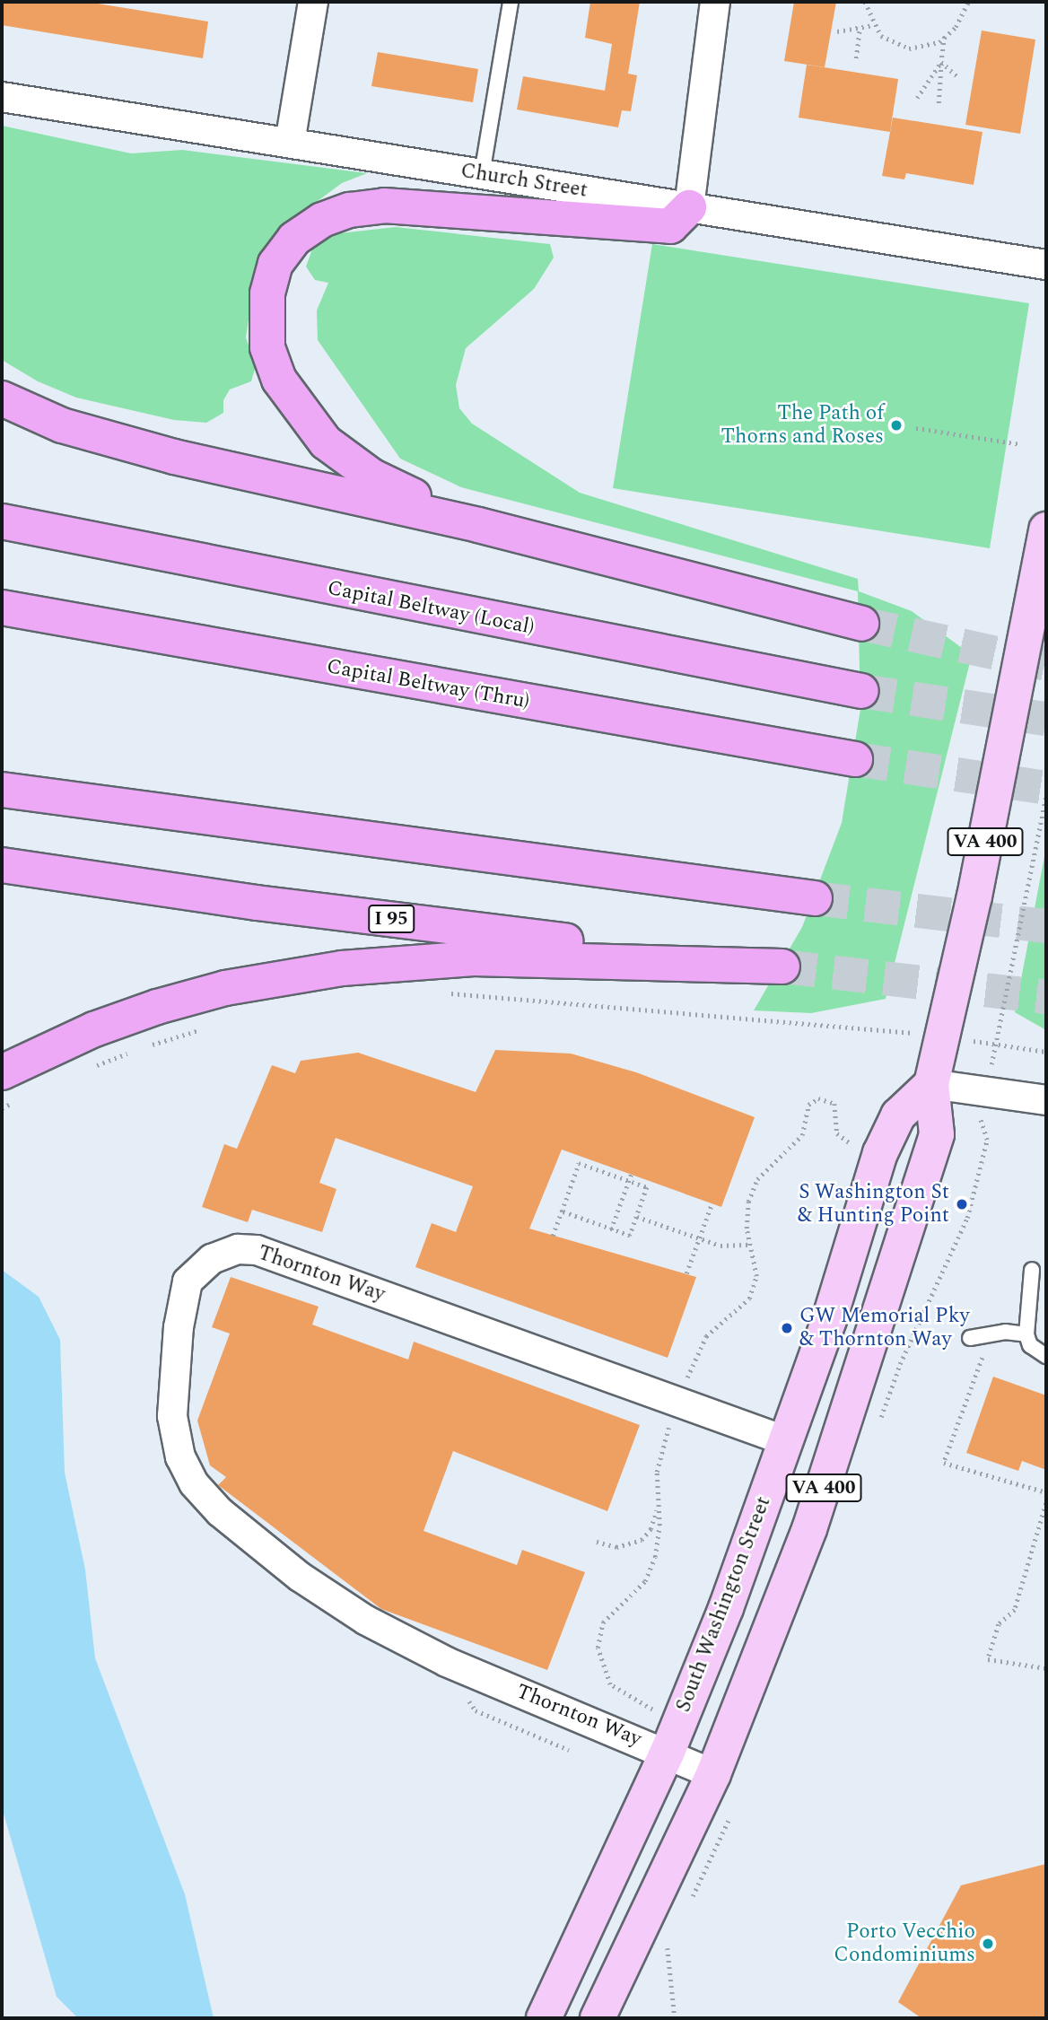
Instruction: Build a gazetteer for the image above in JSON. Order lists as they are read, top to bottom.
{
  "streets": {
    "highway": ["Capital Beltway (Local)", "Capital Beltway (Thru)", "I 95"],
    "main road": ["VA 400", "South Washington Street"],
    "street": ["Church Street", "Thornton Way"]
  },
  "crossings": [
    ["VA 400", "Thornton Way"],
    ["VA 400", "South Washington Street"],
    ["Thornton Way", "South Washington Street"]
  ],
  "places": [
    "The Path of Thorns and Roses",
    "S Washington St & Hunting Point",
    "GW Memorial Pky & Thornton Way",
    "Porto Vecchio Condominiums"
  ]
}
